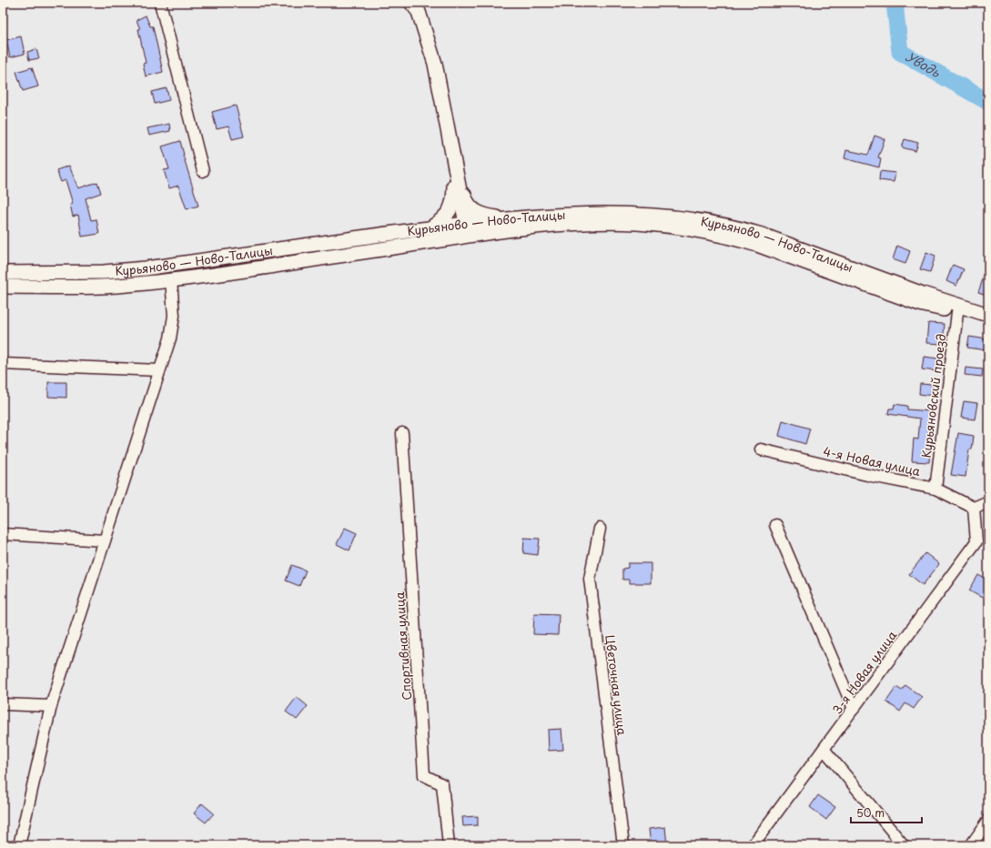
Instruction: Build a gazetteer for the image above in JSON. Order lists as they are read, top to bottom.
{
  "streets": {
    "main road": ["Курьяново — Ново-Талицы"],
    "street": [
      "Курьяновский проезд",
      "4-я Новая улица",
      "Спортивная улица",
      "3-я Новая улица",
      "Цветочная улица"
    ]
  },
  "crossings": [
    ["Курьяново — Ново-Талицы", "Курьяновский проезд"],
    ["Курьяновский проезд", "4-я Новая улица"],
    ["4-я Новая улица", "3-я Новая улица"]
  ],
  "water": ["Уводь"],
  "scale_bar": "50 m"
}
